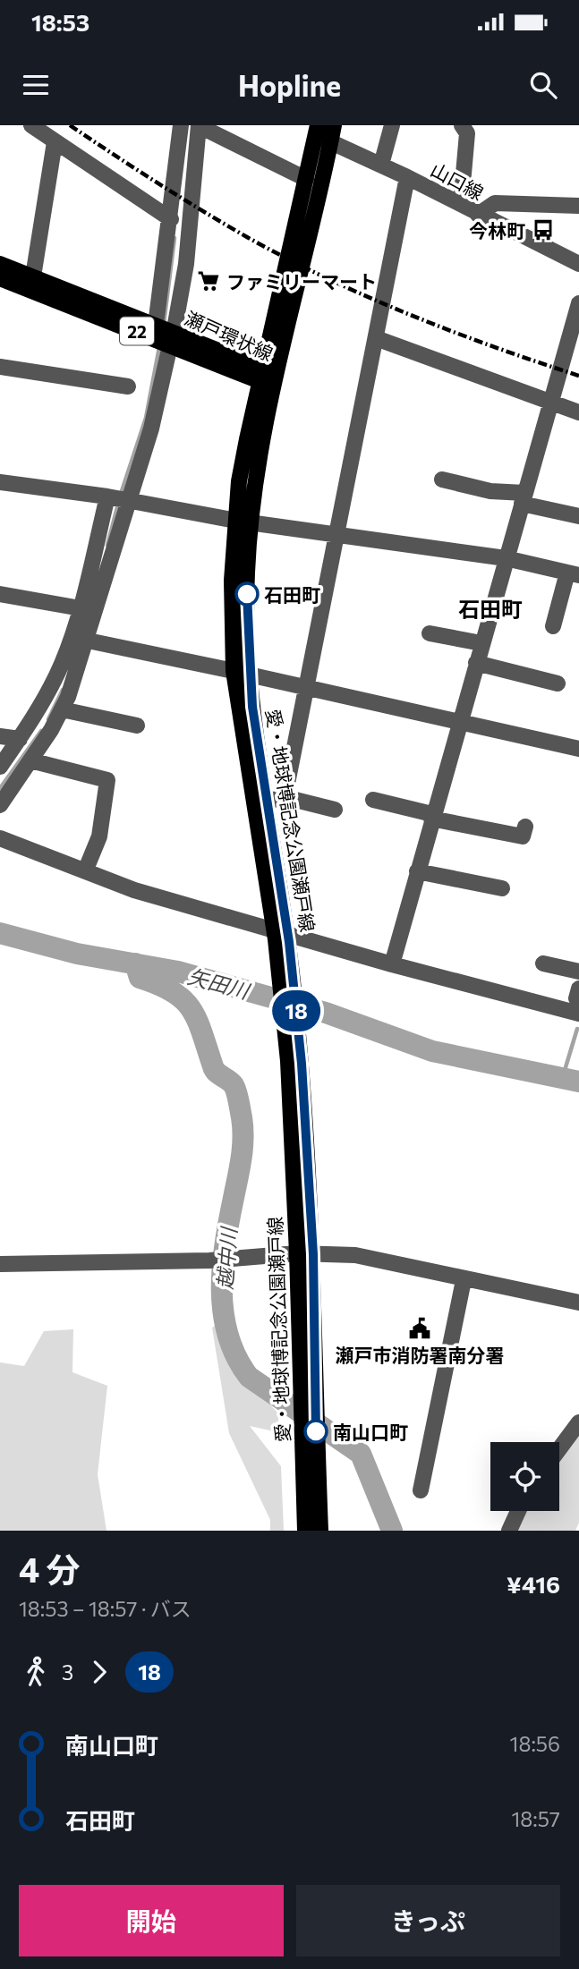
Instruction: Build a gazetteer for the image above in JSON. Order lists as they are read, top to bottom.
{
  "streets": {
    "main road": ["22", "瀬戸環状線", "愛・地球博記念公園瀬戸線"],
    "street": ["山口線"]
  },
  "crossings": [
    ["山口線", "愛・地球博記念公園瀬戸線"],
    ["瀬戸環状線", "愛・地球博記念公園瀬戸線"]
  ],
  "districts": ["石田町"],
  "water": ["矢田川", "越中川"],
  "places": {
    "bus stop": ["今林町"],
    "supermarket": ["ファミリーマート"],
    "other": ["石田町", "南山口町"],
    "public building": ["瀬戸市消防署南分署"]
  },
  "lines": ["bus line 18"],
  "page": {
    "status": "18:53",
    "header": "Hopline",
    "on_map": "18",
    "heading": ["4 分", "18:53 – 18:57 · バス", "¥416"],
    "legs": ["3", "18"],
    "list": [
      {
        "name": "南山口町",
        "value": "18:56"
      },
      {
        "name": "石田町",
        "value": "18:57"
      }
    ],
    "buttons": ["開始", "きっぷ"]
  }
}
